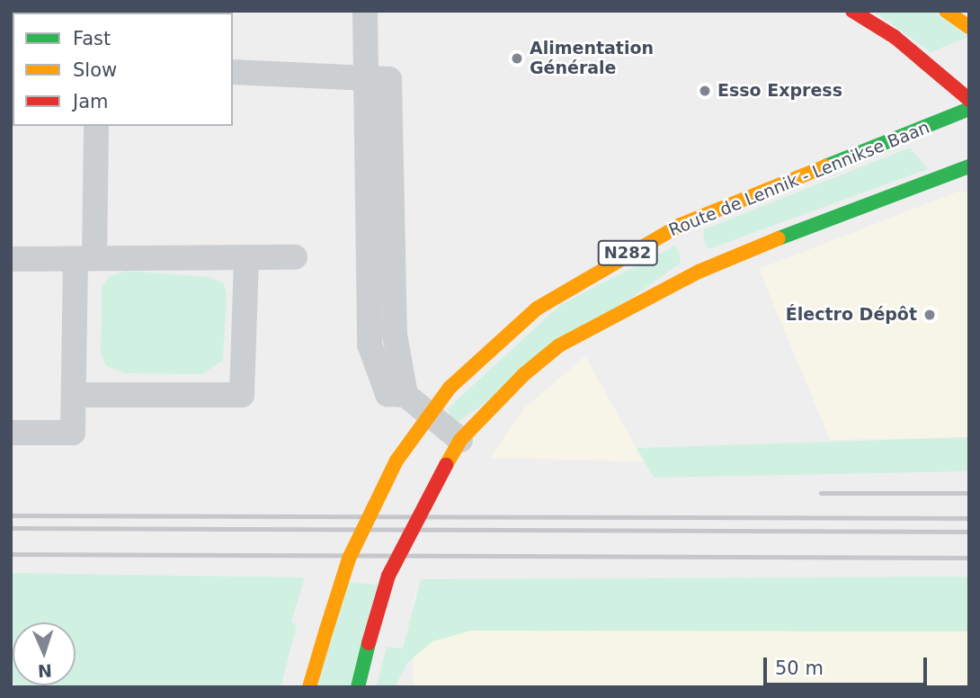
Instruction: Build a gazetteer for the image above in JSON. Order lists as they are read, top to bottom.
{
  "streets": {
    "main road": ["Route de Lennik - Lennikse Baan", "N282"]
  },
  "places": ["Alimentation Générale", "Esso Express", "Électro Dépôt"],
  "legend": ["Fast", "Slow", "Jam"],
  "scale_bar": "50 m",
  "north": "bottom"
}
